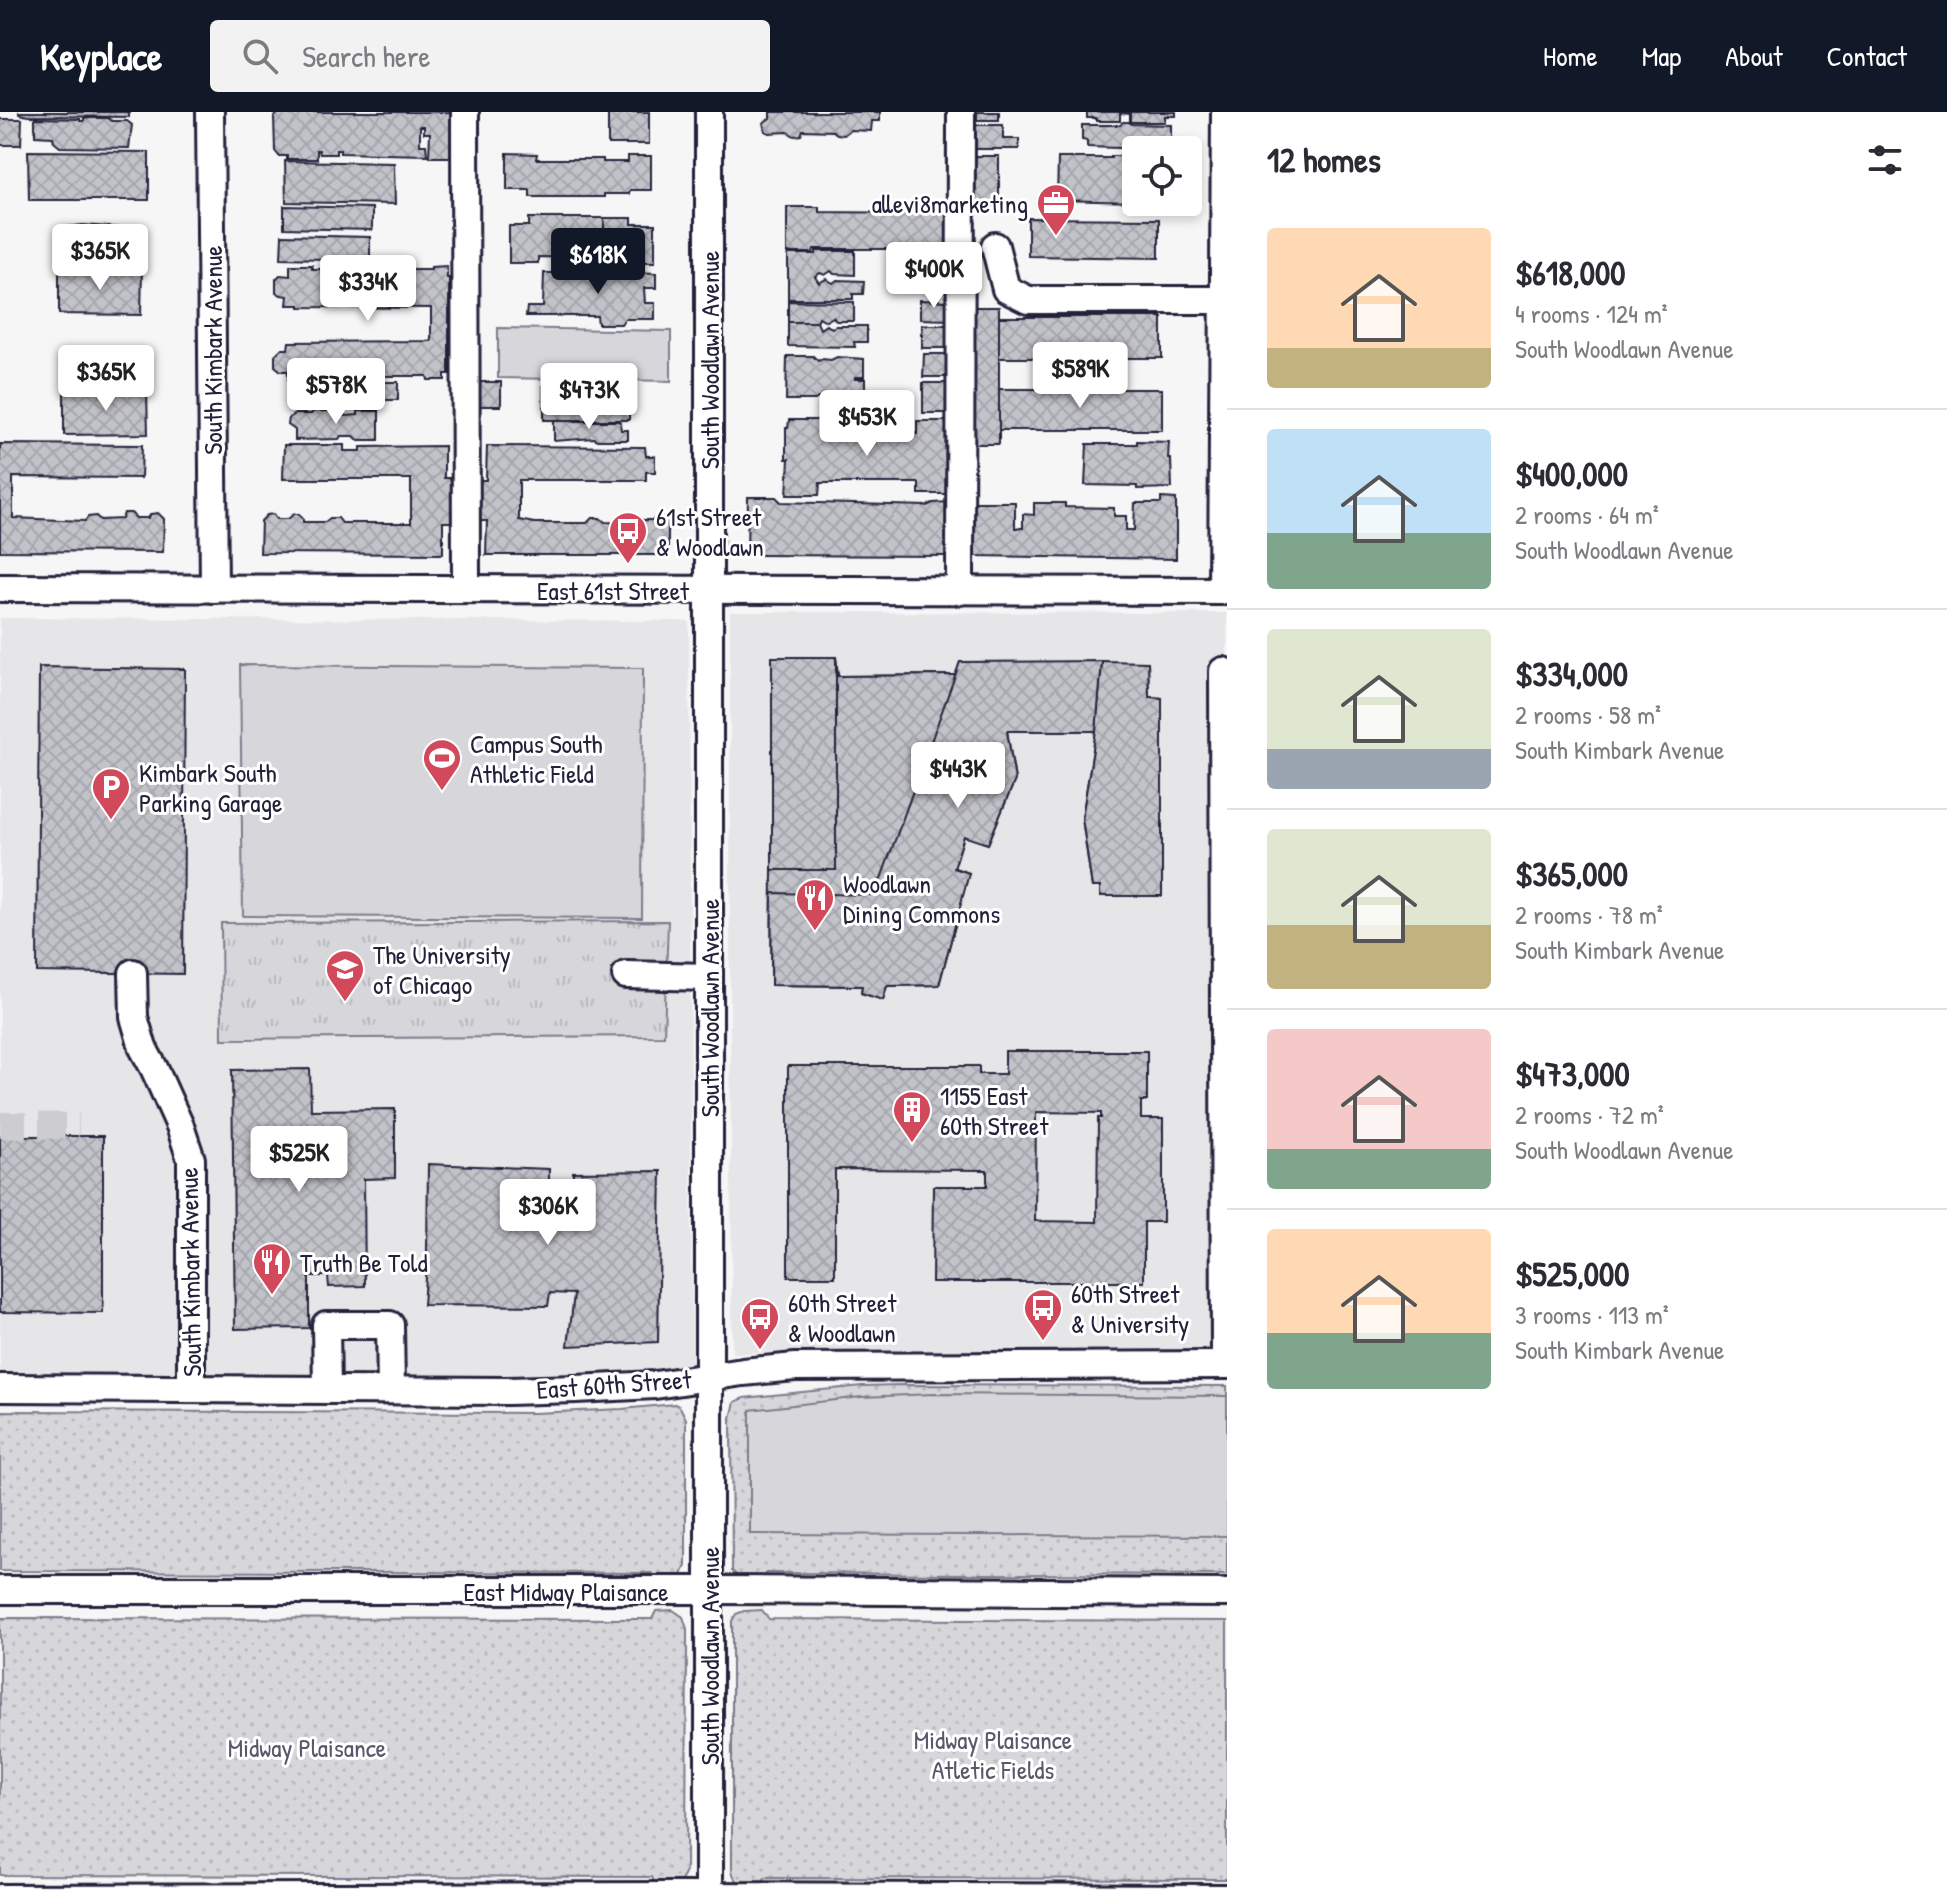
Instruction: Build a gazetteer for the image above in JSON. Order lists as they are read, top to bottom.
{
  "streets": {
    "street": [
      "South Kimbark Avenue",
      "South Woodlawn Avenue",
      "East 61st Street",
      "East 60th Street",
      "East Midway Plaisance"
    ]
  },
  "crossings": [
    ["South Kimbark Avenue", "East 61st Street"],
    ["South Kimbark Avenue", "East 60th Street"],
    ["South Woodlawn Avenue", "East 61st Street"],
    ["South Woodlawn Avenue", "East 60th Street"],
    ["South Woodlawn Avenue", "East Midway Plaisance"]
  ],
  "parks": ["Midway Plaisance Atletic Fields", "Midway Plaisance"],
  "places": {
    "office": ["allevi8marketing"],
    "bus stop": ["61st Street & Woodlawn", "60th Street & University", "60th Street & Woodlawn"],
    "sports": ["Campus South Athletic Field"],
    "parking": ["Kimbark South Parking Garage"],
    "restaurant": ["Woodlawn Dining Commons", "Truth Be Told"],
    "school or university": ["The University of Chicago"],
    "building": ["1155 East 60th Street"]
  },
  "page": {
    "header": "Keyplace",
    "search": "Search here",
    "nav": [
      "Home",
      "Map",
      "About",
      "Contact"
    ],
    "heading": "12 homes",
    "list": [
      {
        "name": "$618,000",
        "note": "4 rooms · 124 m² · South Woodlawn Avenue"
      },
      {
        "name": "$400,000",
        "note": "2 rooms · 64 m² · South Woodlawn Avenue"
      },
      {
        "name": "$334,000",
        "note": "2 rooms · 58 m² · South Kimbark Avenue"
      },
      {
        "name": "$365,000",
        "note": "2 rooms · 78 m² · South Kimbark Avenue"
      },
      {
        "name": "$473,000",
        "note": "2 rooms · 72 m² · South Woodlawn Avenue"
      },
      {
        "name": "$525,000",
        "note": "3 rooms · 113 m² · South Kimbark Avenue"
      }
    ],
    "price": [
      "$365K",
      "$618K",
      "$400K",
      "$334K",
      "$589K",
      "$365K",
      "$578K",
      "$473K",
      "$453K",
      "$443K",
      "$525K",
      "$306K"
    ]
  }
}
